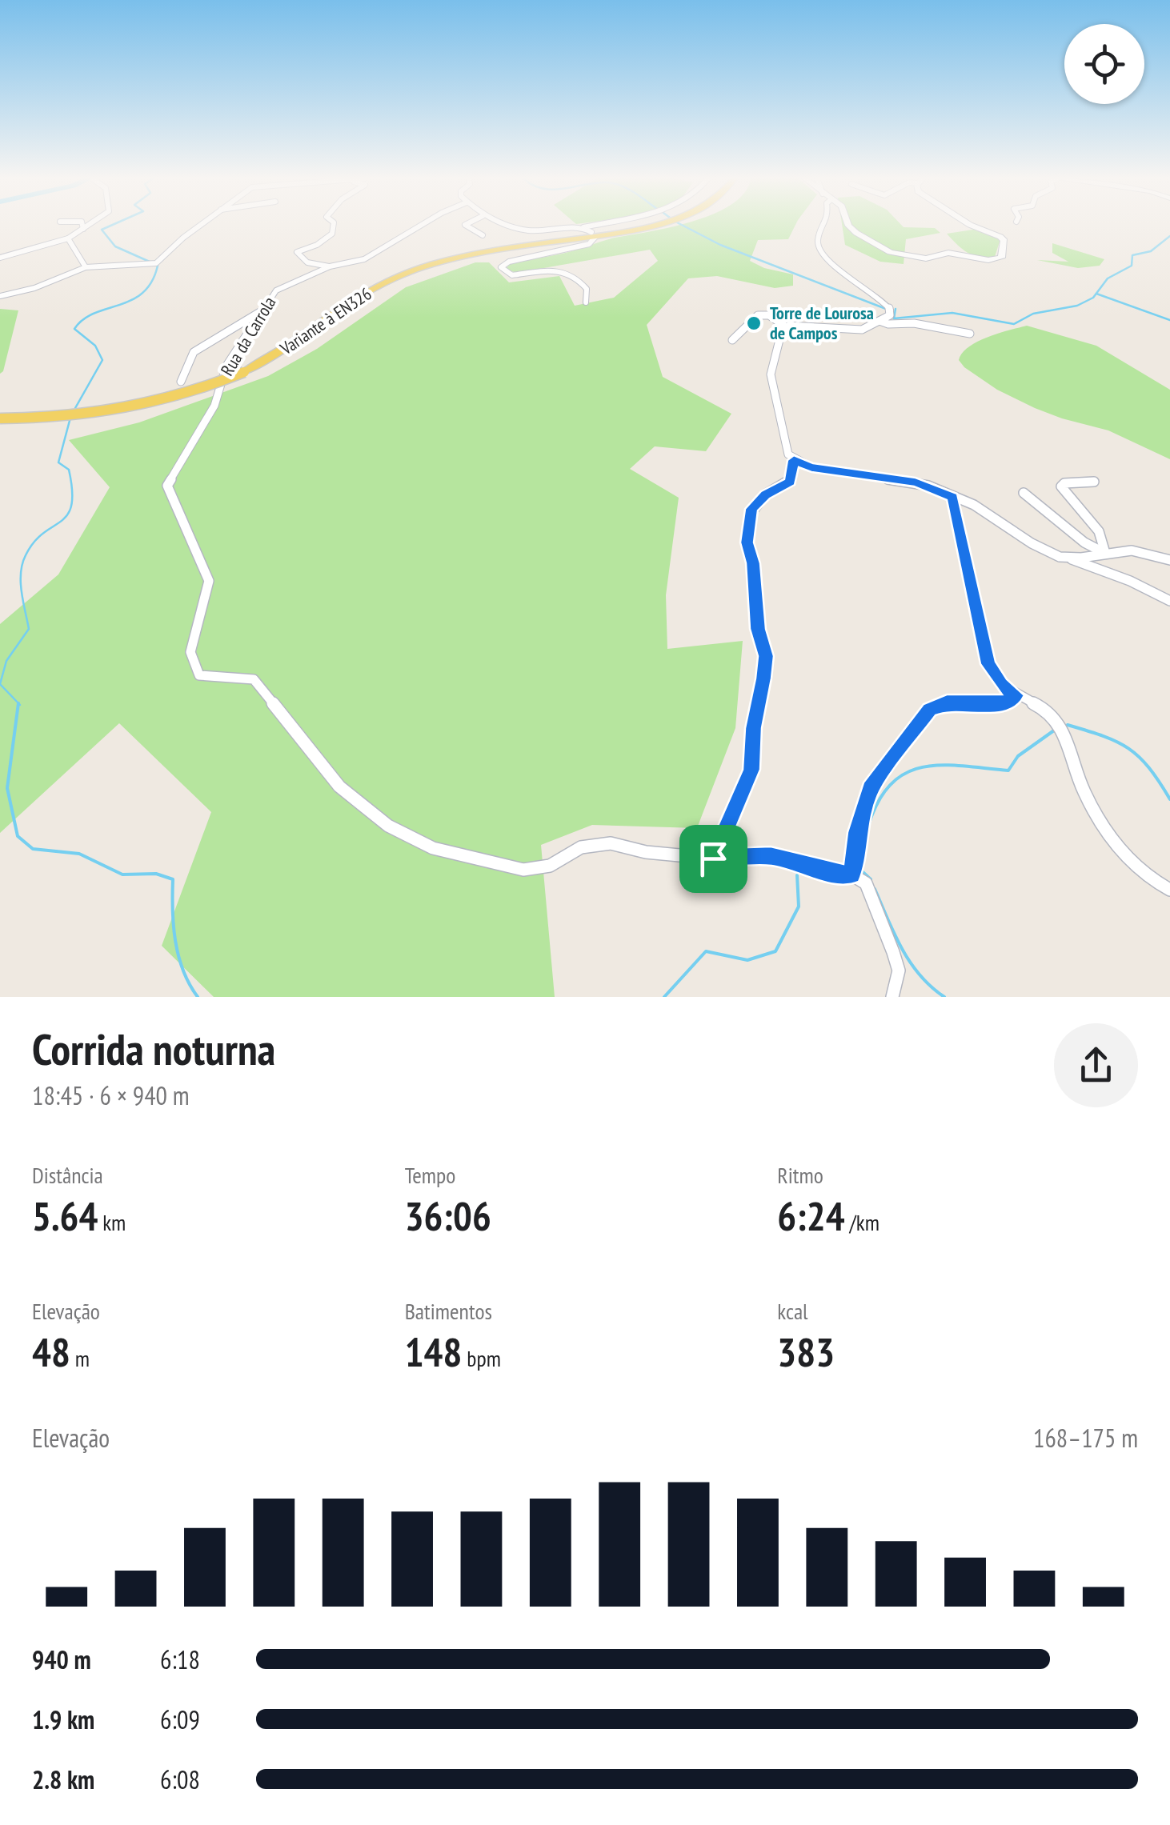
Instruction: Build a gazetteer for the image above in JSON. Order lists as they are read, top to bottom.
{
  "streets": {
    "main road": ["Variante à EN326"],
    "street": ["Rua da Carrola"]
  },
  "places": ["Torre de Lourosa de Campos"],
  "page": {
    "heading": ["Corrida noturna", "18:45 · 6 × 940 m"],
    "stats": [
      ["Distância", "5.64 km"],
      ["Tempo", "36:06"],
      ["Ritmo", "6:24 /km"],
      ["Elevação", "48 m"],
      ["Batimentos", "148 bpm"],
      ["kcal", "383"]
    ],
    "chart": ["Elevação", "168–175 m"],
    "list": [
      {
        "name": "940 m",
        "note": "6:18"
      },
      {
        "name": "1.9 km",
        "note": "6:09"
      },
      {
        "name": "2.8 km",
        "note": "6:08"
      }
    ]
  }
}
